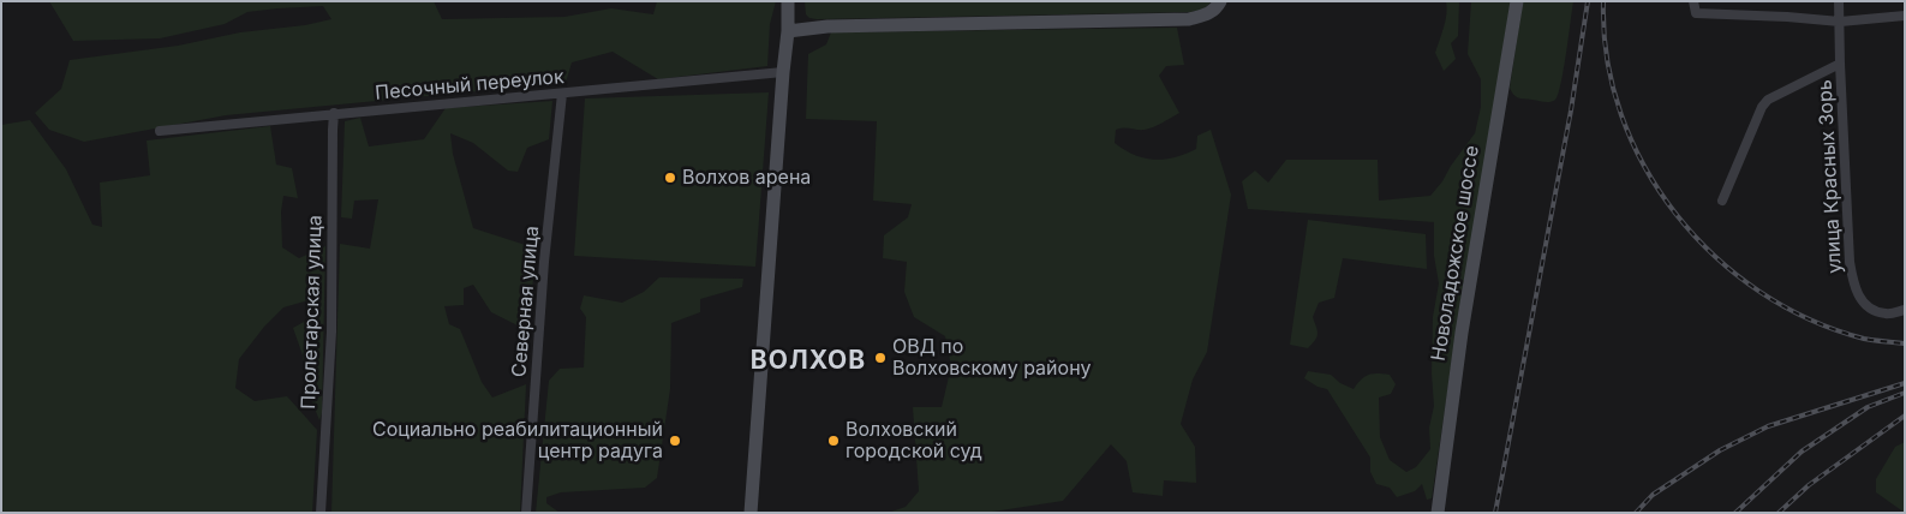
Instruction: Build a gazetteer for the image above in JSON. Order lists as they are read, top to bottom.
{
  "streets": {
    "main road": ["Новоладожское шоссе"],
    "street": [
      "Песочный переулок",
      "улица Красных Зорь",
      "Северная улица",
      "Пролетарская улица"
    ]
  },
  "crossings": [
    ["Песочный переулок", "Северная улица"],
    ["Песочный переулок", "Пролетарская улица"]
  ],
  "districts": ["ВОЛХОВ"],
  "places": [
    "Волхов арена",
    "ОВД по Волховскому району",
    "Социально реабилитационный центр радуга",
    "Волховский городской суд"
  ]
}
